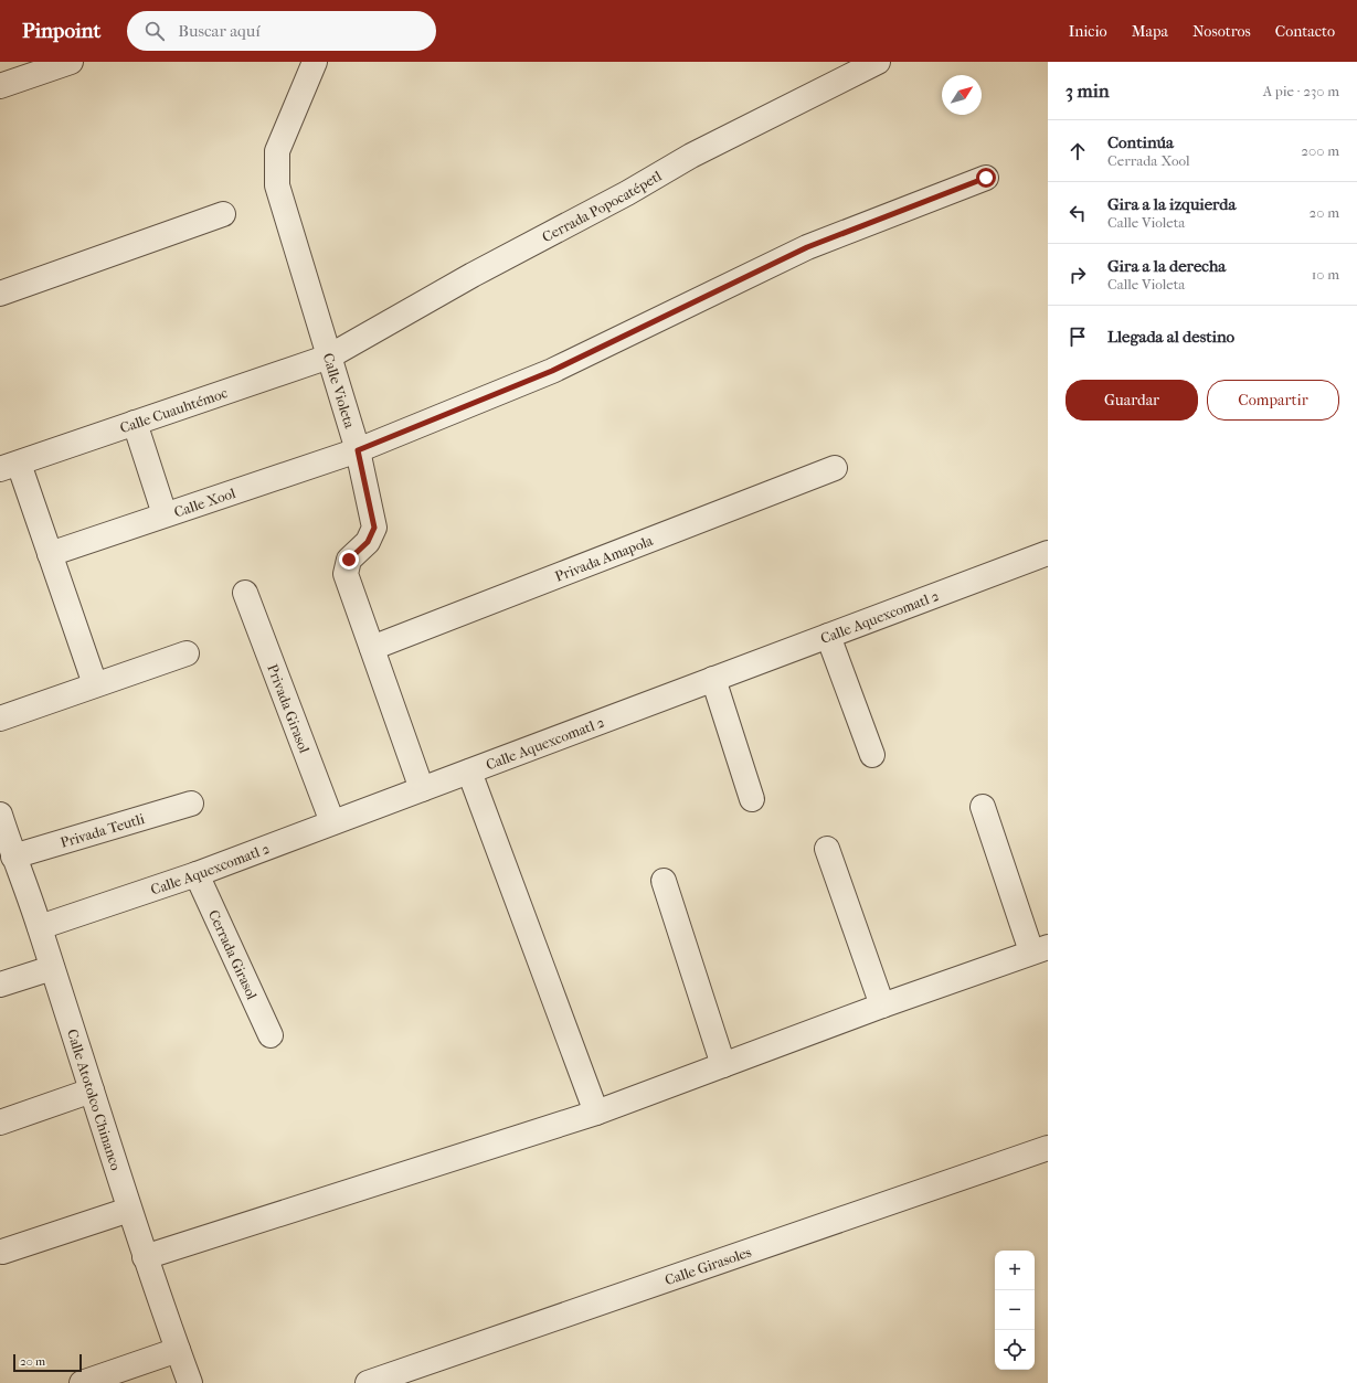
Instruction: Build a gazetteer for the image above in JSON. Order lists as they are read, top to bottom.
{
  "streets": {
    "street": [
      "Cerrada Popocatépetl",
      "Calle Violeta",
      "Calle Cuauhtémoc",
      "Calle Xool",
      "Privada Amapola",
      "Calle Aquexcomatl 2",
      "Privada Girasol",
      "Privada Teutli",
      "Cerrada Girasol",
      "Calle Atotolco Chinanco",
      "Calle Girasoles"
    ]
  },
  "crossings": [
    ["Cerrada Popocatépetl", "Calle Violeta"],
    ["Cerrada Popocatépetl", "Calle Cuauhtémoc"],
    ["Calle Violeta", "Calle Cuauhtémoc"],
    ["Calle Violeta", "Calle Xool"],
    ["Calle Violeta", "Privada Amapola"],
    ["Calle Violeta", "Calle Aquexcomatl 2"],
    ["Calle Aquexcomatl 2", "Privada Girasol"],
    ["Calle Aquexcomatl 2", "Cerrada Girasol"],
    ["Calle Aquexcomatl 2", "Calle Atotolco Chinanco"],
    ["Privada Teutli", "Calle Atotolco Chinanco"]
  ],
  "scale_bar": "20 m",
  "north": "top right",
  "page": {
    "header": "Pinpoint",
    "search": "Buscar aquí",
    "nav": [
      "Inicio",
      "Mapa",
      "Nosotros",
      "Contacto"
    ],
    "heading": ["3 min", "A pie · 230 m"],
    "list": [
      ["Continúa", "Cerrada Xool", "200 m"],
      ["Gira a la izquierda", "Calle Violeta", "20 m"],
      ["Gira a la derecha", "Calle Violeta", "10 m"],
      "Llegada al destino"
    ],
    "buttons": ["Guardar", "Compartir"],
    "map_buttons": ["+", "−"],
    "scale": "20 m"
  }
}
